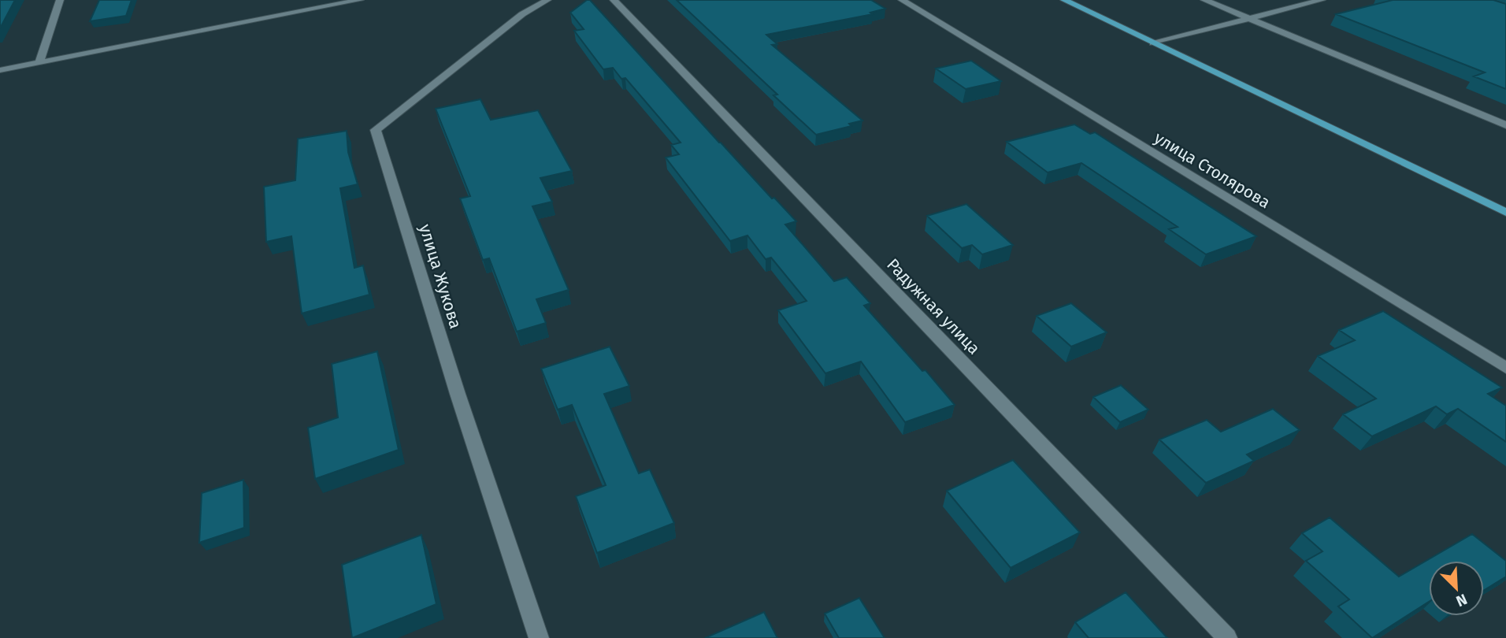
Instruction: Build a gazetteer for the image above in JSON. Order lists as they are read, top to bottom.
{
  "streets": {
    "street": ["улица Столярова", "улица Жукова", "Радужная улица"]
  },
  "north": "bottom right"
}
